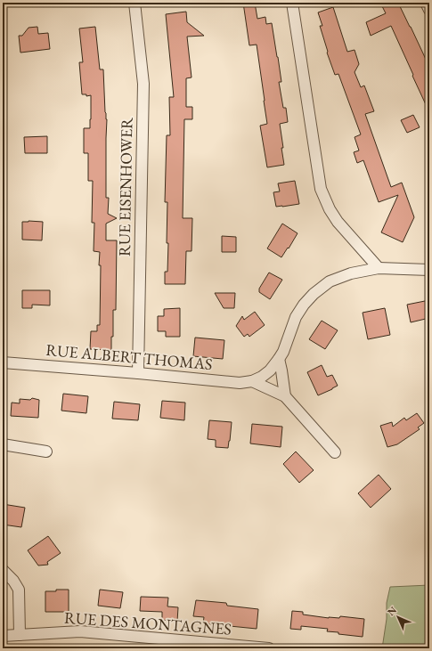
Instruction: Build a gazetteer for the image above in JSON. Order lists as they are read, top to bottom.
{
  "streets": {
    "street": ["RUE EISENHOWER", "RUE ALBERT THOMAS", "RUE DES MONTAGNES"]
  },
  "crossings": [
    ["RUE EISENHOWER", "RUE ALBERT THOMAS"]
  ],
  "north": "top left"
}
